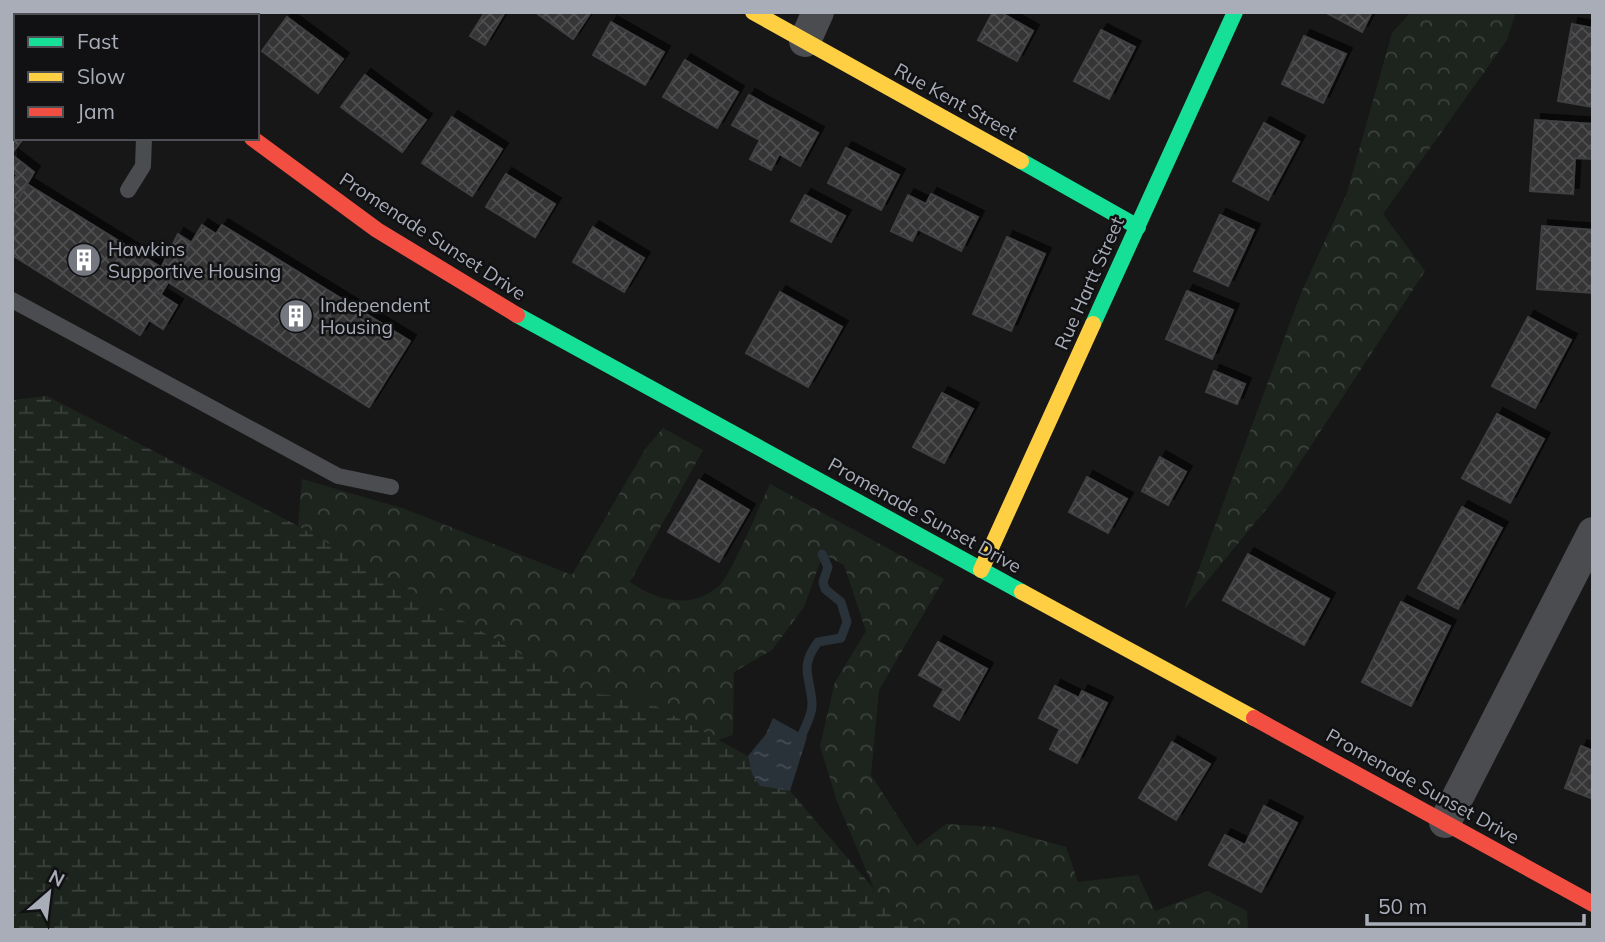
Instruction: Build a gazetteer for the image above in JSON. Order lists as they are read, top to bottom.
{
  "streets": {
    "street": ["Rue Kent Street", "Promenade Sunset Drive", "Rue Hartt Street"]
  },
  "crossings": [
    ["Rue Kent Street", "Rue Hartt Street"],
    ["Promenade Sunset Drive", "Rue Hartt Street"]
  ],
  "places": {
    "building": ["Hawkins Supportive Housing", "Independent Housing"]
  },
  "legend": ["Fast", "Slow", "Jam"],
  "scale_bar": "50 m",
  "north": "top right"
}
